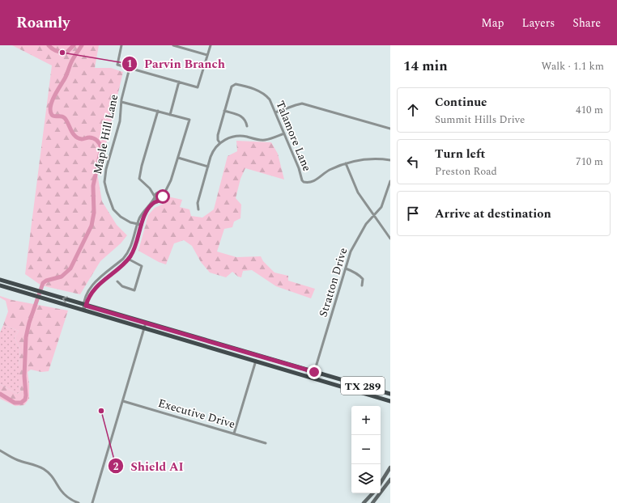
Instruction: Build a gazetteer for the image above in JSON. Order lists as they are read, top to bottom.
{
  "streets": {
    "main road": ["TX 289"],
    "street": [
      "Maple Hill Lane",
      "Talamore Lane",
      "Stratton Drive",
      "Executive Drive"
    ]
  },
  "crossings": [
    ["Stratton Drive", "TX 289"]
  ],
  "places": ["Parvin Branch", "Shield AI"],
  "page": {
    "header": "Roamly",
    "nav": ["Map", "Layers", "Share"],
    "heading": ["14 min", "Walk · 1.1 km"],
    "list": [
      ["Continue", "Summit Hills Drive", "410 m"],
      ["Turn left", "Preston Road", "710 m"],
      "Arrive at destination"
    ],
    "map_buttons": ["+", "−"]
  }
}
